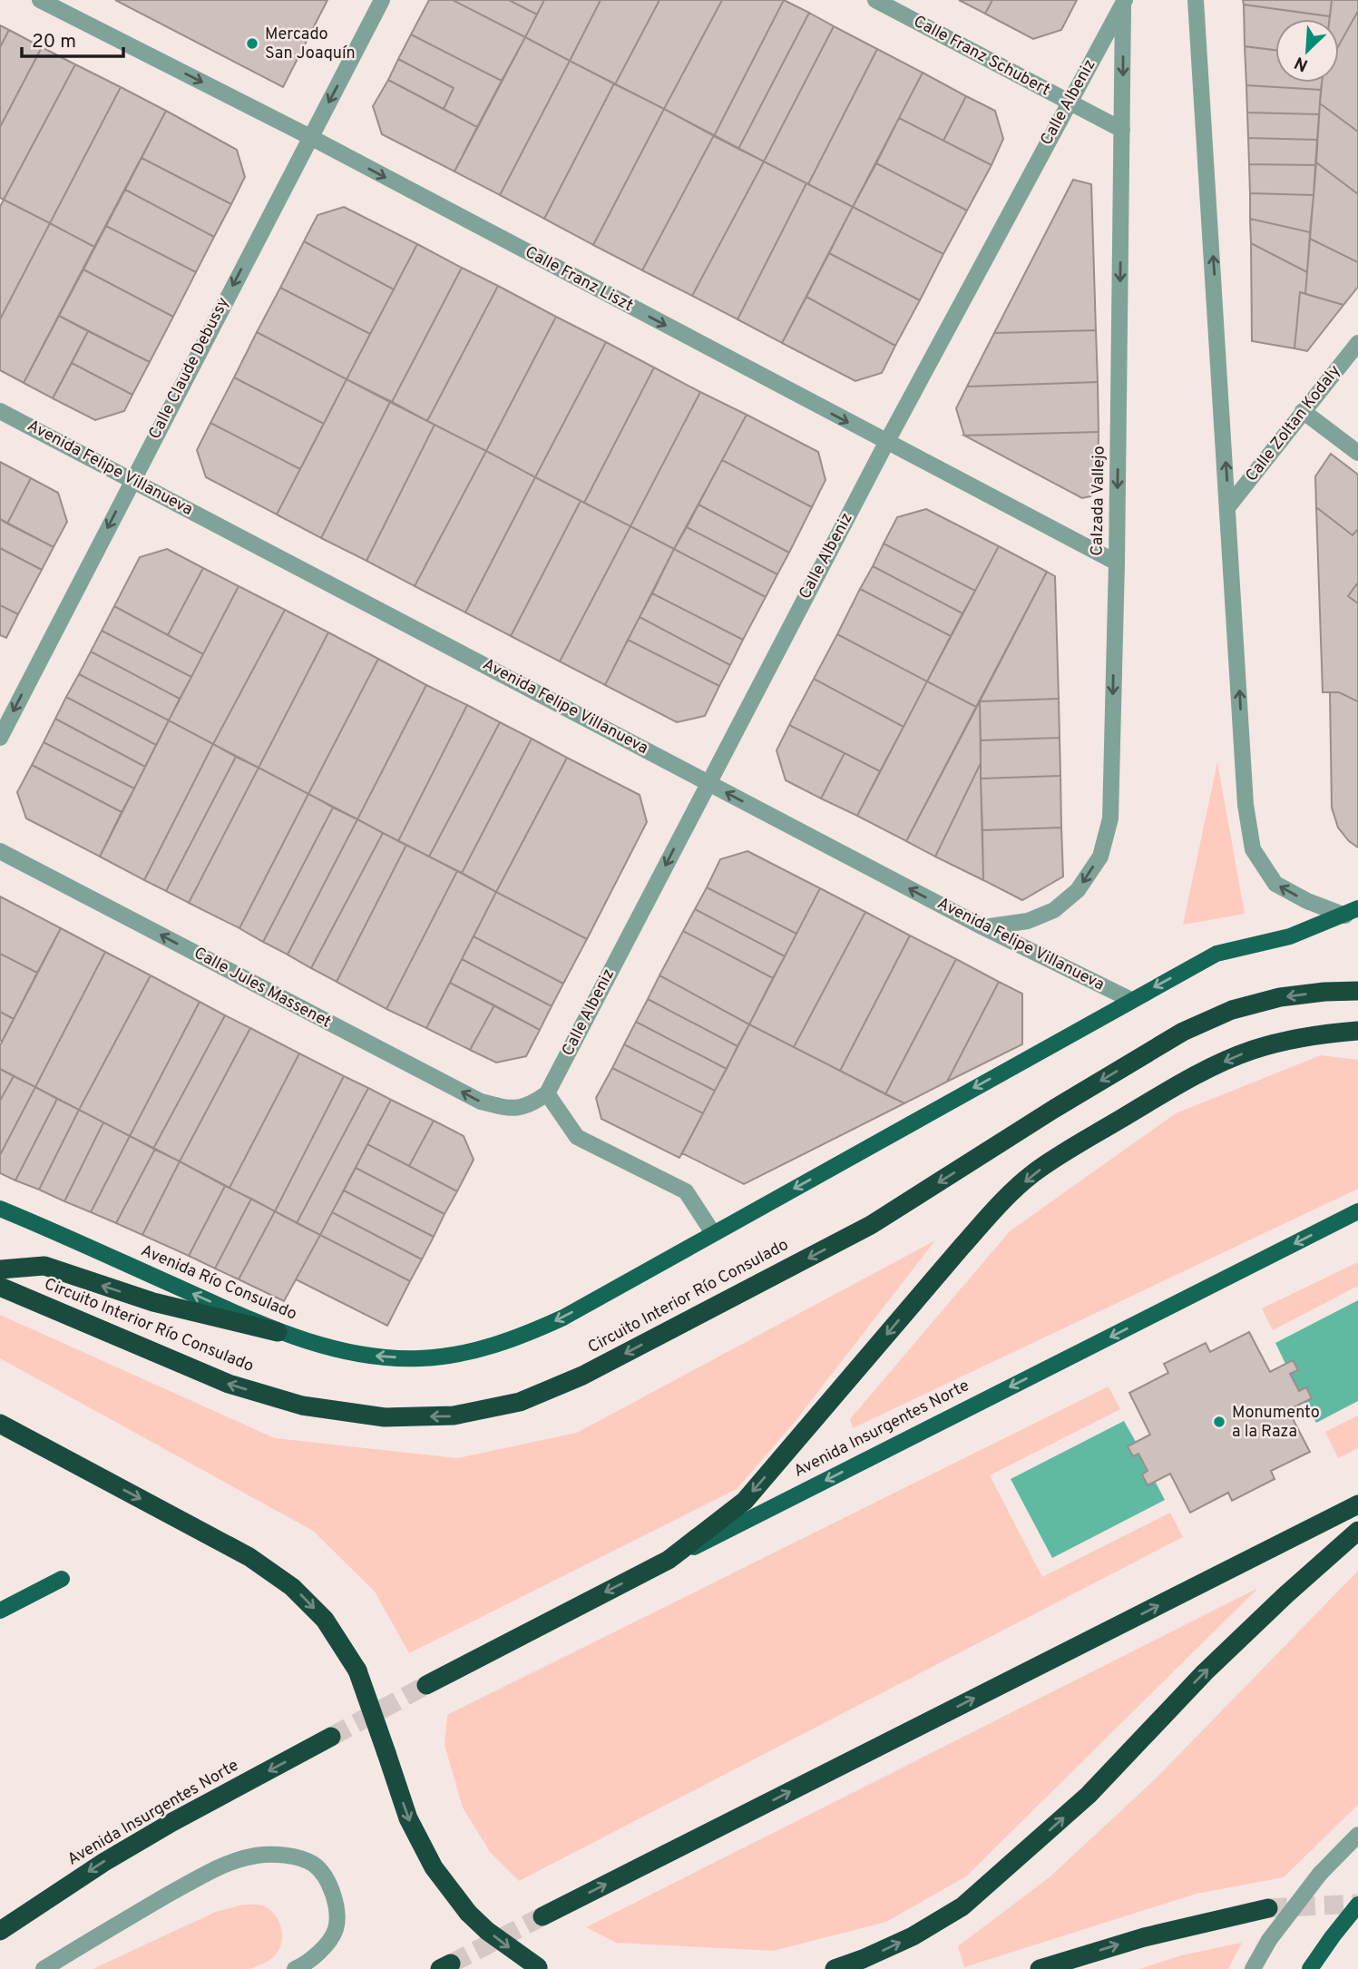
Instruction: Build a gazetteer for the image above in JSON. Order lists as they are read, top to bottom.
{
  "streets": {
    "highway": ["Circuito Interior Río Consulado", "Avenida Insurgentes Norte"],
    "main road": ["Avenida Río Consulado"],
    "street": [
      "Calle Franz Schubert",
      "Calle Albeniz",
      "Calle Franz Liszt",
      "Calle Claude Debussy",
      "Calle Zoltan Kodaly",
      "Avenida Felipe Villanueva",
      "Calzada Vallejo",
      "Calle Jules Massenet"
    ]
  },
  "crossings": [
    ["Calle Franz Schubert", "Calle Albeniz"],
    ["Calle Franz Schubert", "Calzada Vallejo"],
    ["Calle Albeniz", "Calle Franz Liszt"],
    ["Calle Albeniz", "Avenida Felipe Villanueva"],
    ["Calle Albeniz", "Calzada Vallejo"],
    ["Calle Albeniz", "Calle Jules Massenet"],
    ["Calle Franz Liszt", "Calle Claude Debussy"],
    ["Calle Franz Liszt", "Calzada Vallejo"],
    ["Calle Claude Debussy", "Avenida Felipe Villanueva"],
    ["Avenida Felipe Villanueva", "Calzada Vallejo"]
  ],
  "one_way": [
    "Calle Franz Liszt",
    "Calle Claude Debussy",
    "Calle Jules Massenet",
    "Avenida Río Consulado",
    "Circuito Interior Río Consulado",
    "Avenida Insurgentes Norte"
  ],
  "places": ["Mercado San Joaquín", "Monumento a la Raza"],
  "scale_bar": "20 m",
  "north": "bottom left"
}
